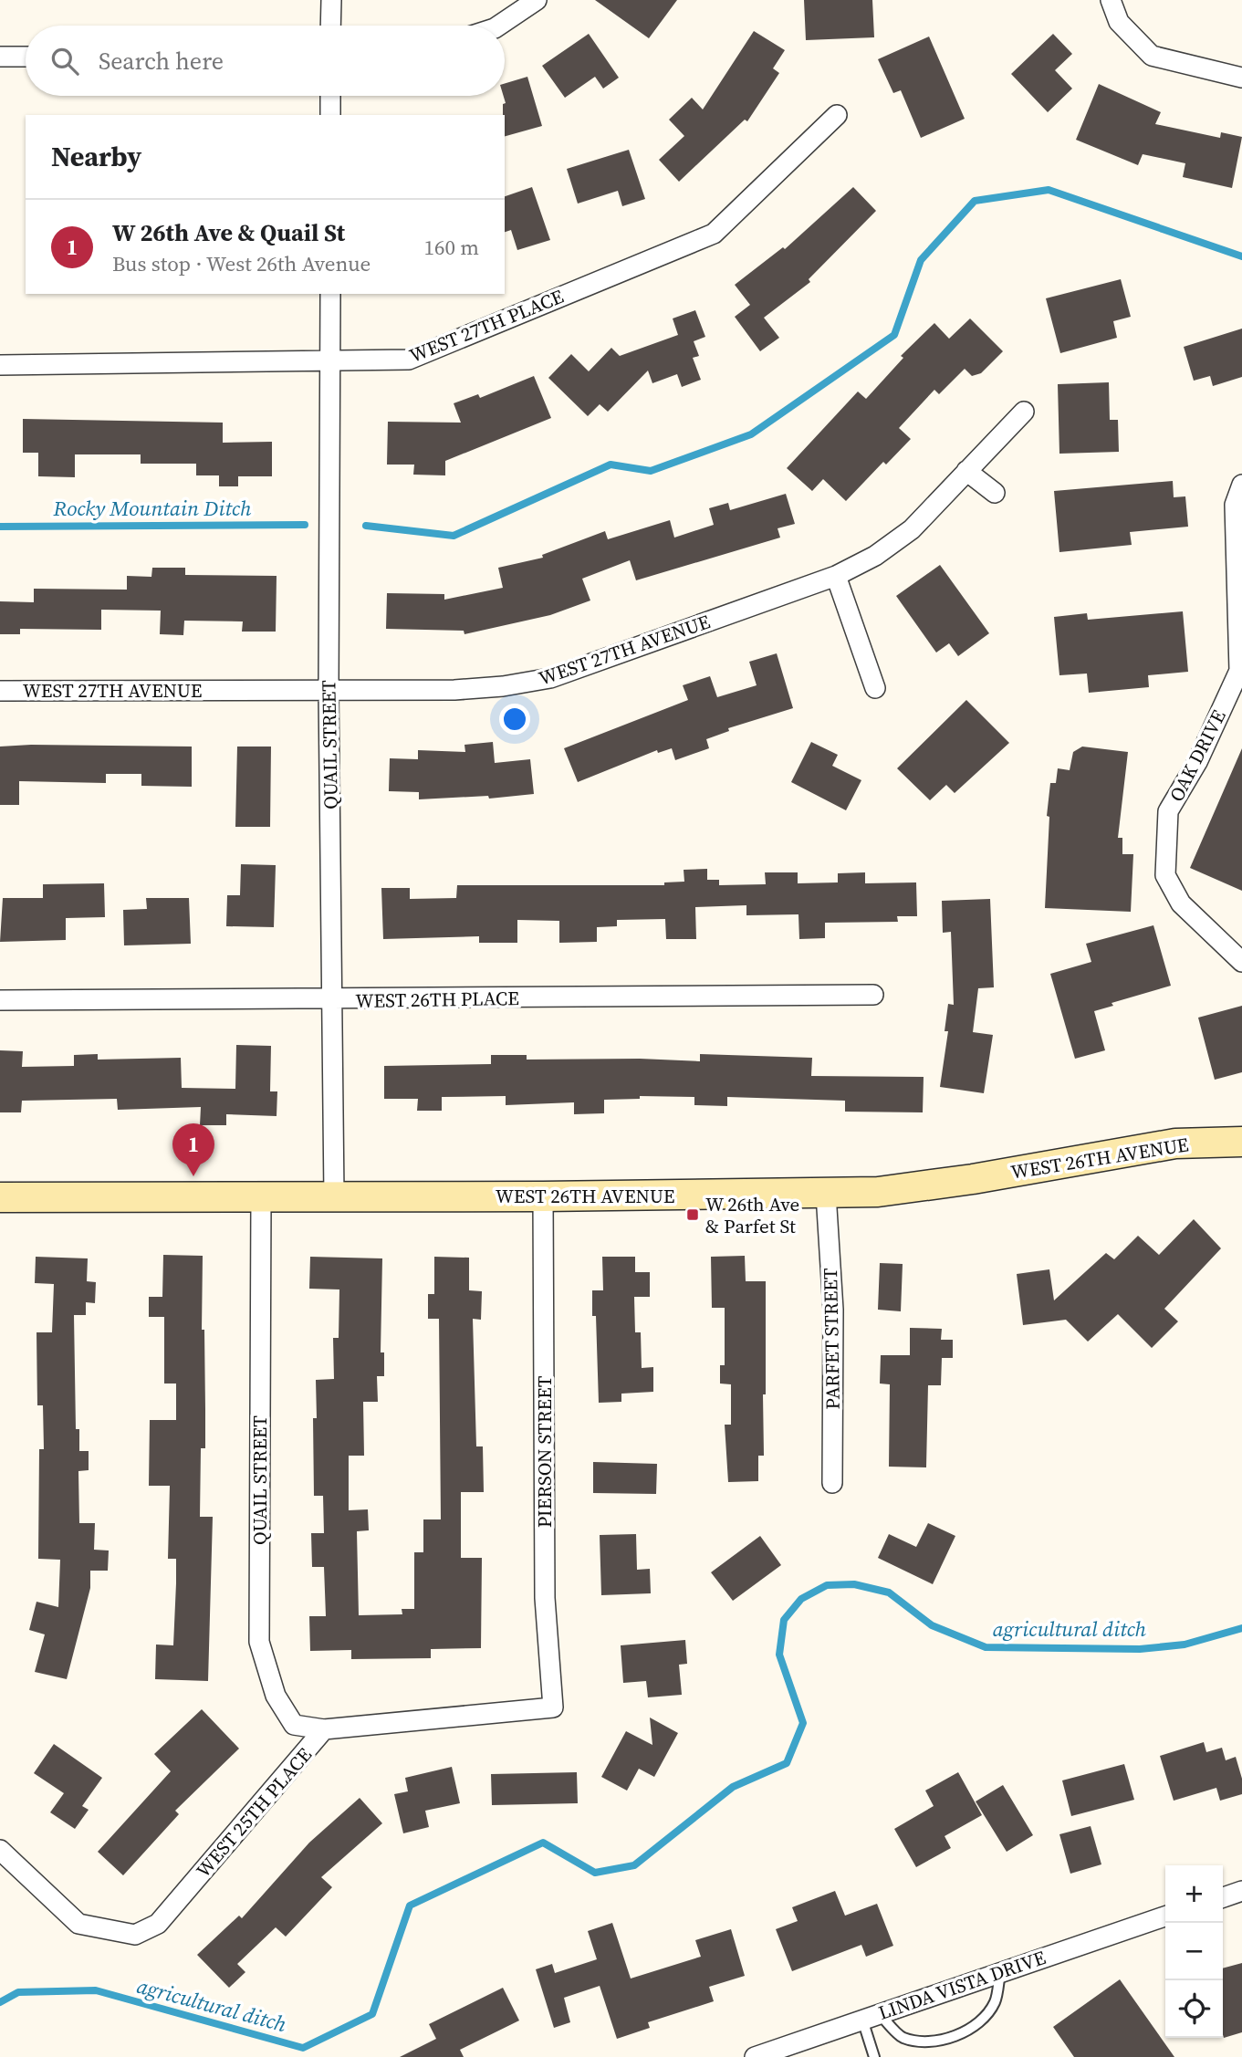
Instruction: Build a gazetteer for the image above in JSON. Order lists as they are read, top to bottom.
{
  "streets": {
    "street": [
      "WEST 27TH PLACE",
      "WEST 27TH AVENUE",
      "QUAIL STREET",
      "OAK DRIVE",
      "WEST 26TH PLACE",
      "WEST 26TH AVENUE",
      "PARFET STREET",
      "PIERSON STREET",
      "WEST 25TH PLACE",
      "LINDA VISTA DRIVE"
    ]
  },
  "crossings": [
    ["WEST 27TH PLACE", "QUAIL STREET"],
    ["WEST 27TH AVENUE", "QUAIL STREET"],
    ["QUAIL STREET", "WEST 26TH PLACE"],
    ["QUAIL STREET", "WEST 26TH AVENUE"],
    ["QUAIL STREET", "WEST 25TH PLACE"],
    ["WEST 26TH AVENUE", "PARFET STREET"],
    ["WEST 26TH AVENUE", "PIERSON STREET"],
    ["PIERSON STREET", "WEST 25TH PLACE"]
  ],
  "water": ["Rocky Mountain Ditch", "agricultural ditch"],
  "places": {
    "transit": ["W 26th Ave & Parfet St"]
  },
  "page": {
    "search": "Search here",
    "heading": "Nearby",
    "list": [
      {
        "mark": "1",
        "name": "W 26th Ave & Quail St",
        "note": "Bus stop · West 26th Avenue",
        "value": "160 m"
      }
    ],
    "pins": "1",
    "map_buttons": ["+", "−"]
  }
}
